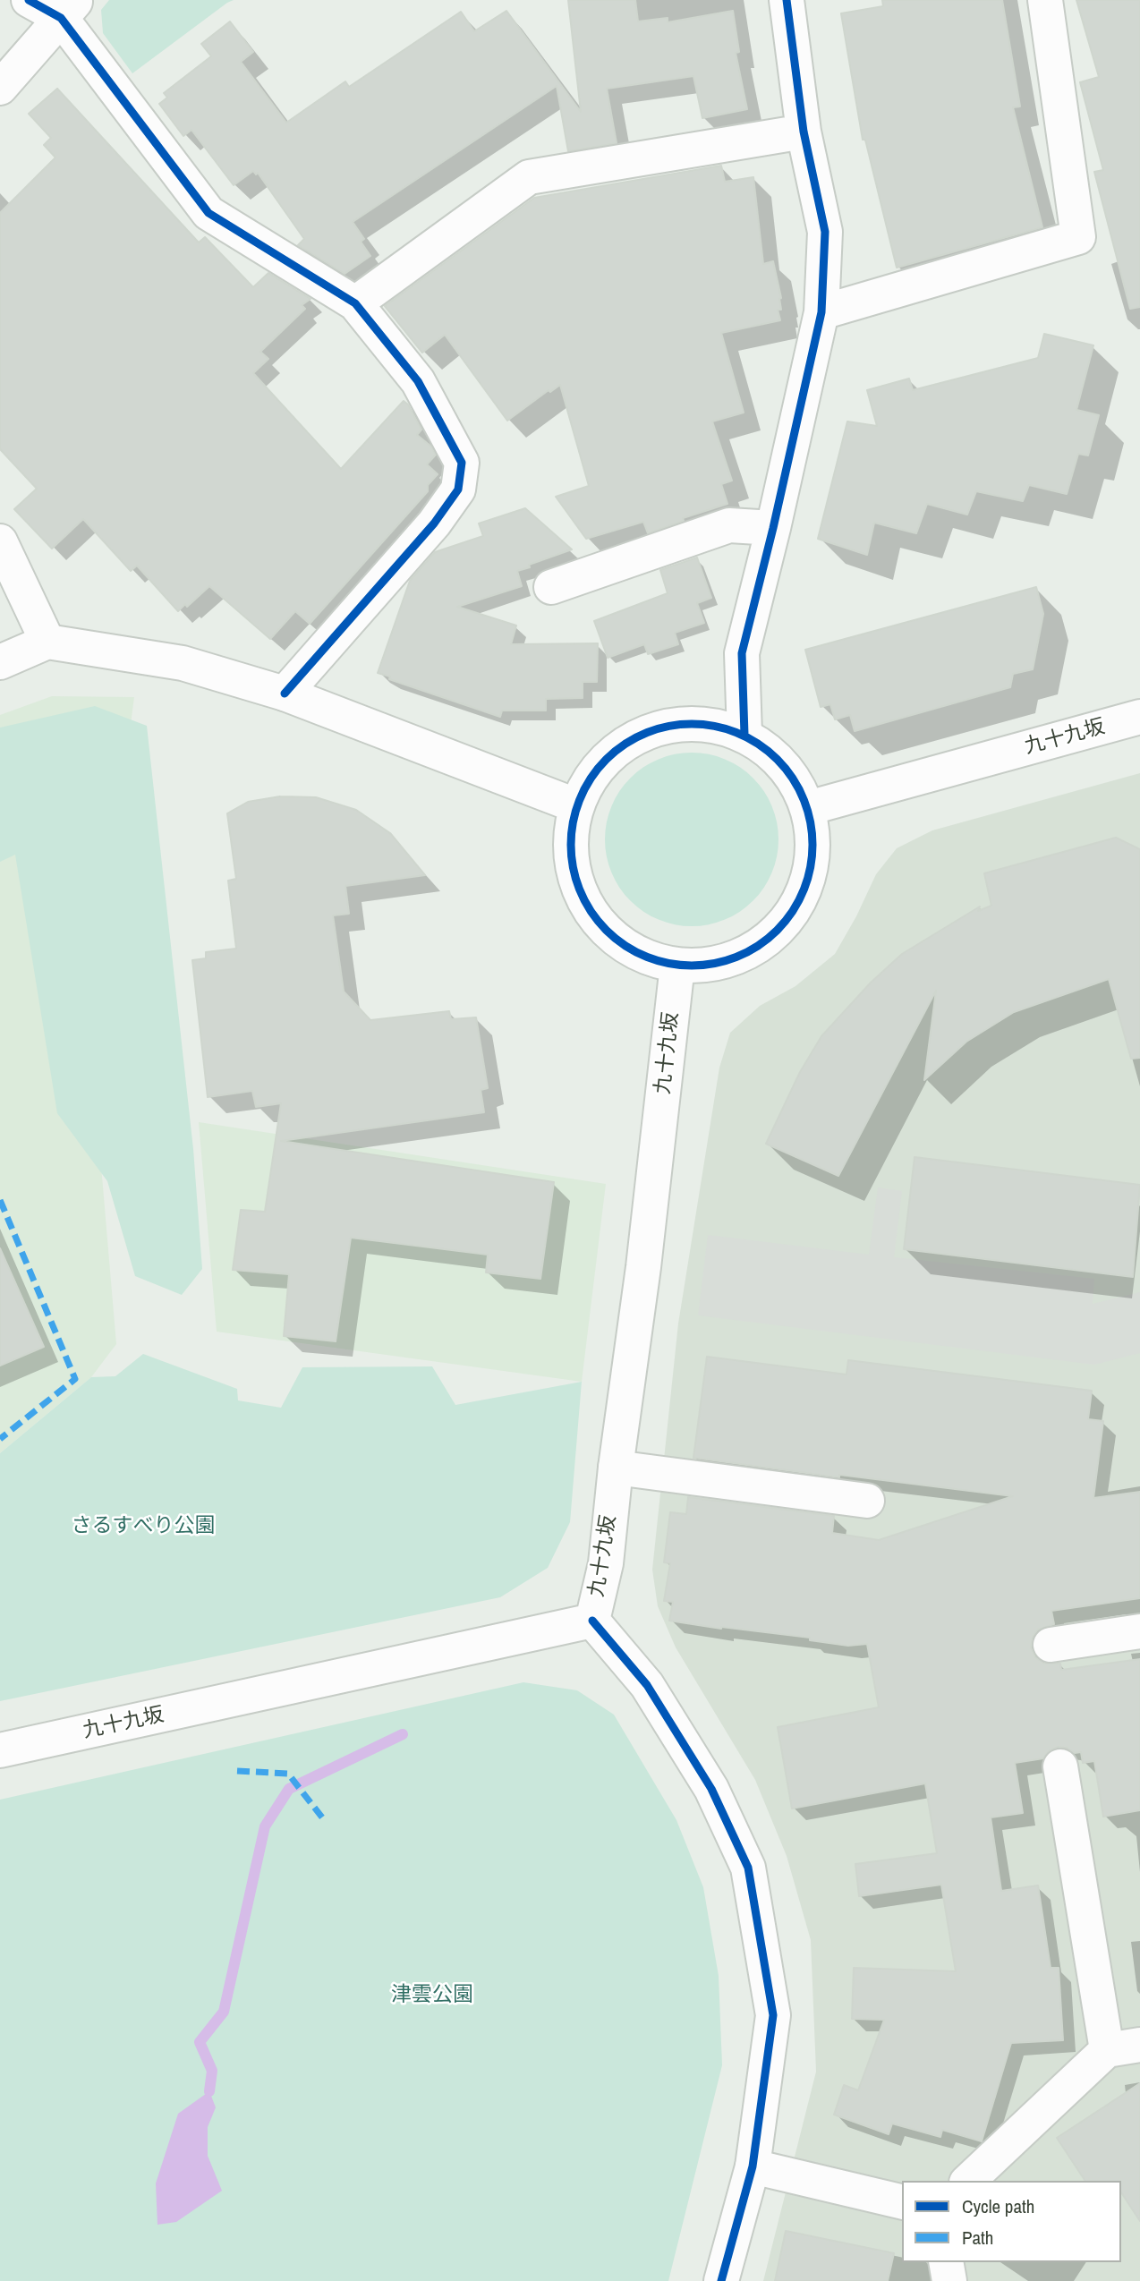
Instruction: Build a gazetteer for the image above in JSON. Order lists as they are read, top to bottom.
{
  "streets": {
    "street": ["九十九坂"]
  },
  "parks": ["さるすべり公園", "津雲公園"],
  "legend": ["Cycle path", "Path"]
}
